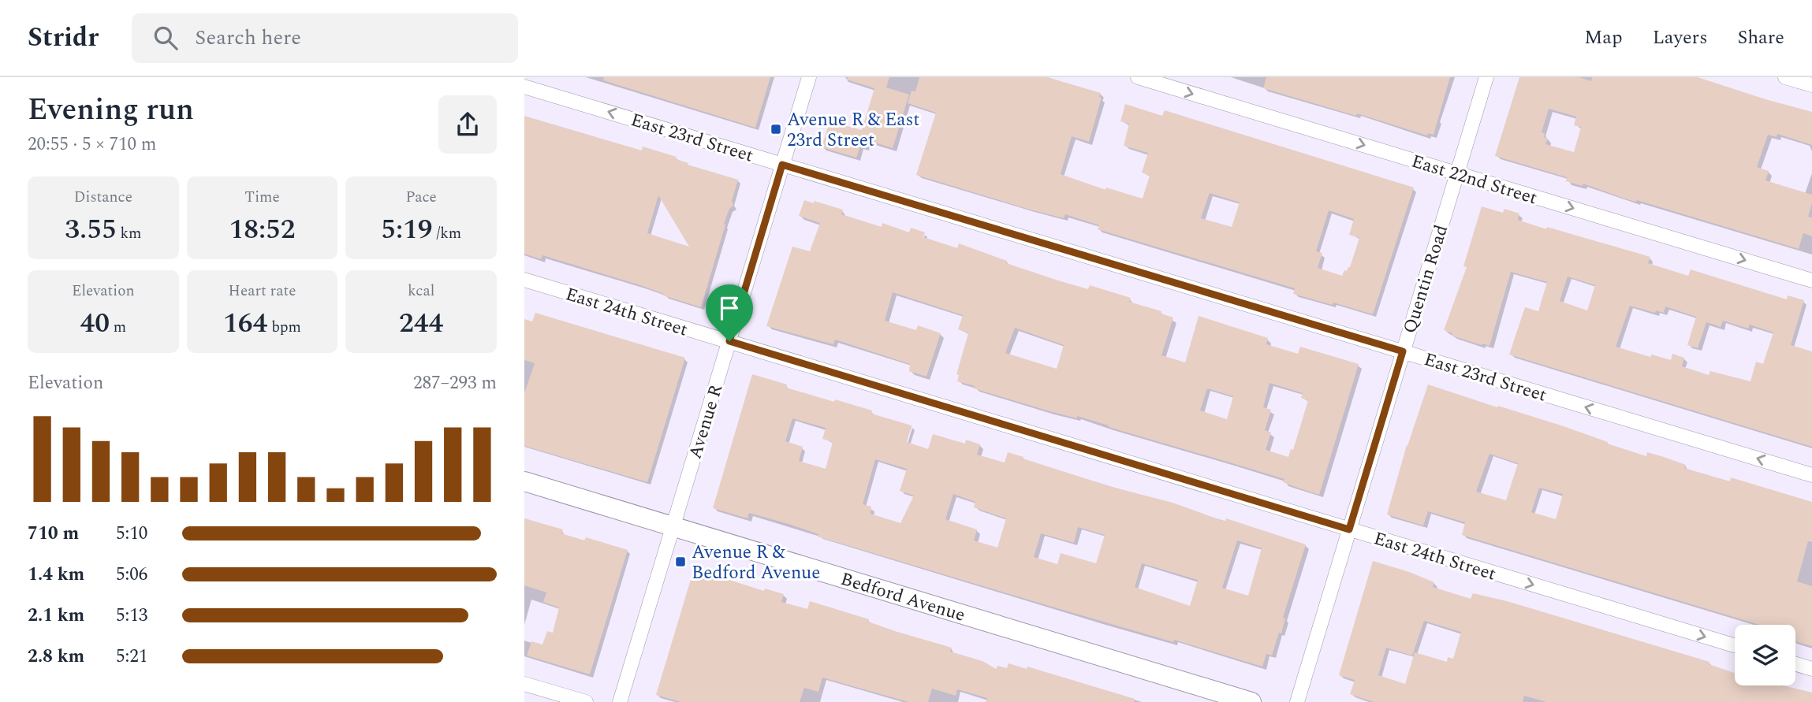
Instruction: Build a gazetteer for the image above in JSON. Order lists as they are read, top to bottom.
{
  "streets": {
    "main road": ["Bedford Avenue"],
    "street": [
      "East 23rd Street",
      "East 22nd Street",
      "Quentin Road",
      "East 24th Street",
      "Avenue R"
    ]
  },
  "crossings": [
    ["East 23rd Street", "Quentin Road"],
    ["East 23rd Street", "Avenue R"],
    ["East 22nd Street", "Quentin Road"],
    ["Quentin Road", "East 24th Street"],
    ["East 24th Street", "Avenue R"],
    ["Avenue R", "Bedford Avenue"]
  ],
  "one_way": ["East 23rd Street", "East 22nd Street"],
  "places": {
    "transit": ["Avenue R & East 23rd Street", "Avenue R & Bedford Avenue"]
  },
  "page": {
    "header": "Stridr",
    "search": "Search here",
    "nav": ["Map", "Layers", "Share"],
    "heading": ["Evening run", "20:55 · 5 × 710 m"],
    "stats": [
      ["Distance", "3.55 km"],
      ["Time", "18:52"],
      ["Pace", "5:19 /km"],
      ["Elevation", "40 m"],
      ["Heart rate", "164 bpm"],
      ["kcal", "244"]
    ],
    "chart": ["Elevation", "287–293 m"],
    "list": [
      {
        "name": "710 m",
        "note": "5:10"
      },
      {
        "name": "1.4 km",
        "note": "5:06"
      },
      {
        "name": "2.1 km",
        "note": "5:13"
      },
      {
        "name": "2.8 km",
        "note": "5:21"
      }
    ]
  }
}
